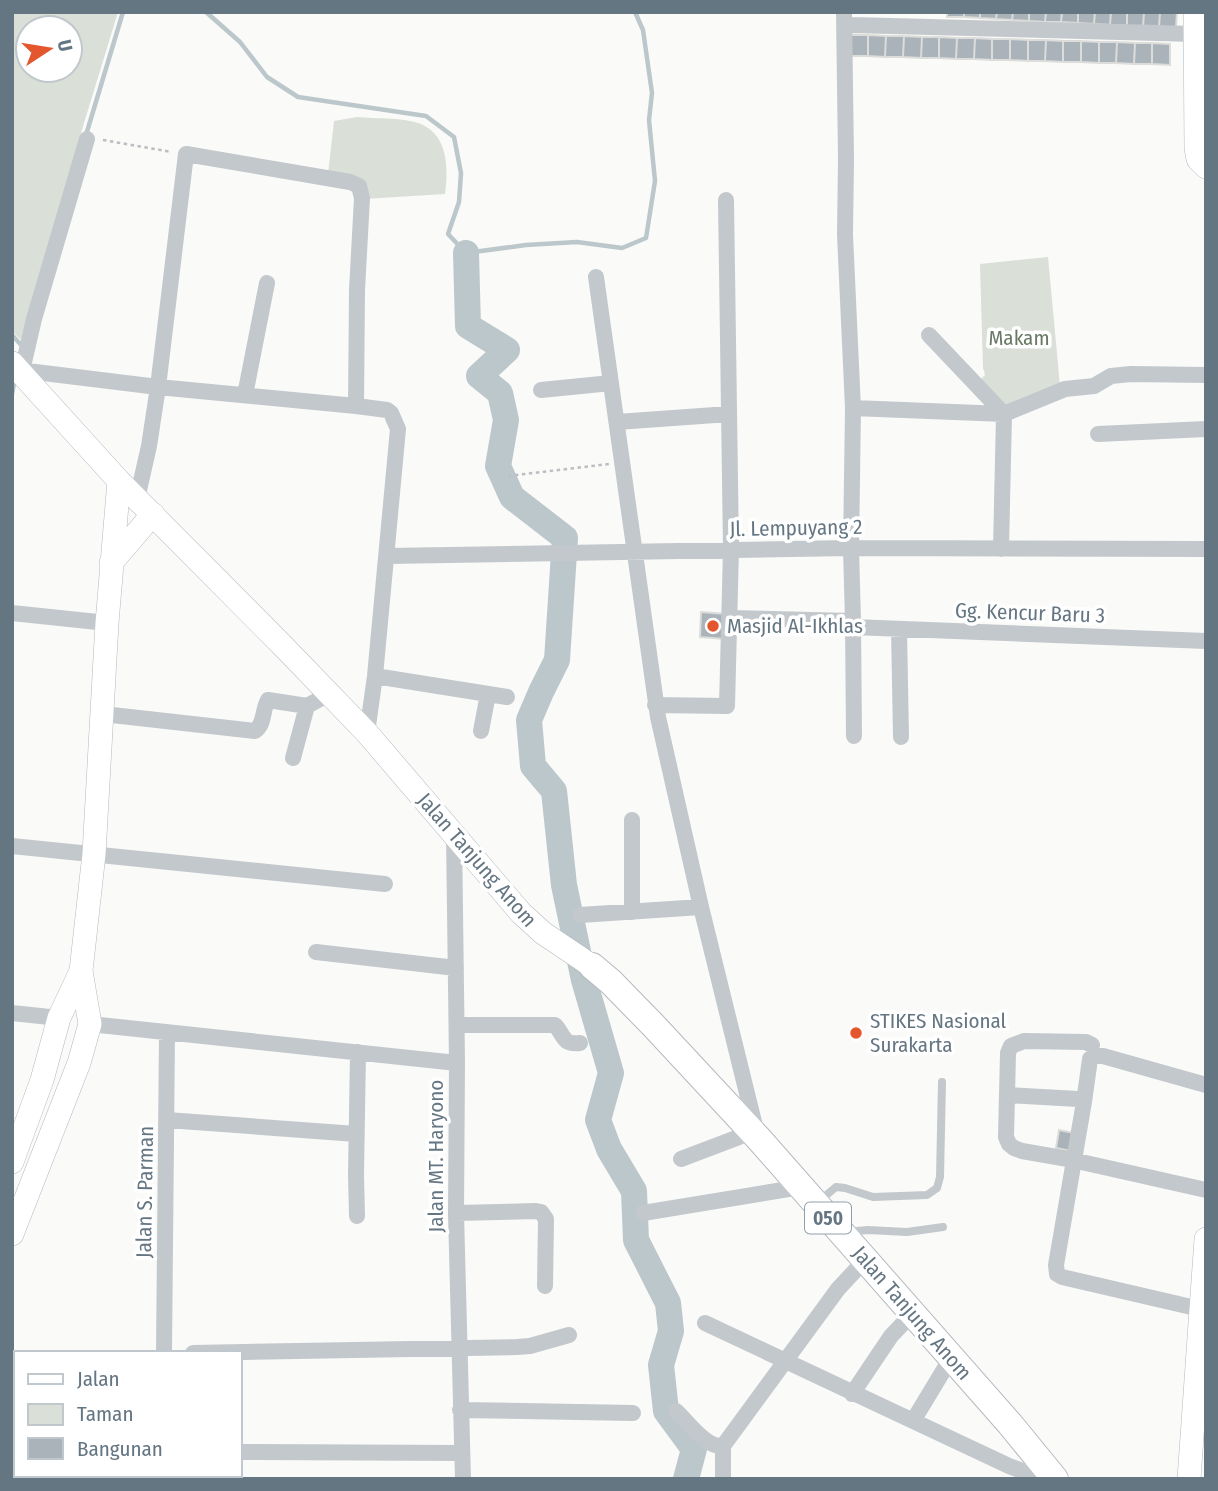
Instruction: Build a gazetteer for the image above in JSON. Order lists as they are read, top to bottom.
{
  "streets": {
    "main road": ["Jalan Tanjung Anom", "050"],
    "street": [
      "Jl. Lempuyang 2",
      "Gg. Kencur Baru 3",
      "Jalan MT. Haryono",
      "Jalan S. Parman"
    ]
  },
  "crossings": [
    ["Jalan Tanjung Anom", "Jalan MT. Haryono"]
  ],
  "parks": ["Makam"],
  "places": ["Masjid Al-Ikhlas", "STIKES Nasional Surakarta"],
  "legend": ["Jalan", "Taman", "Bangunan"],
  "north": "right"
}
